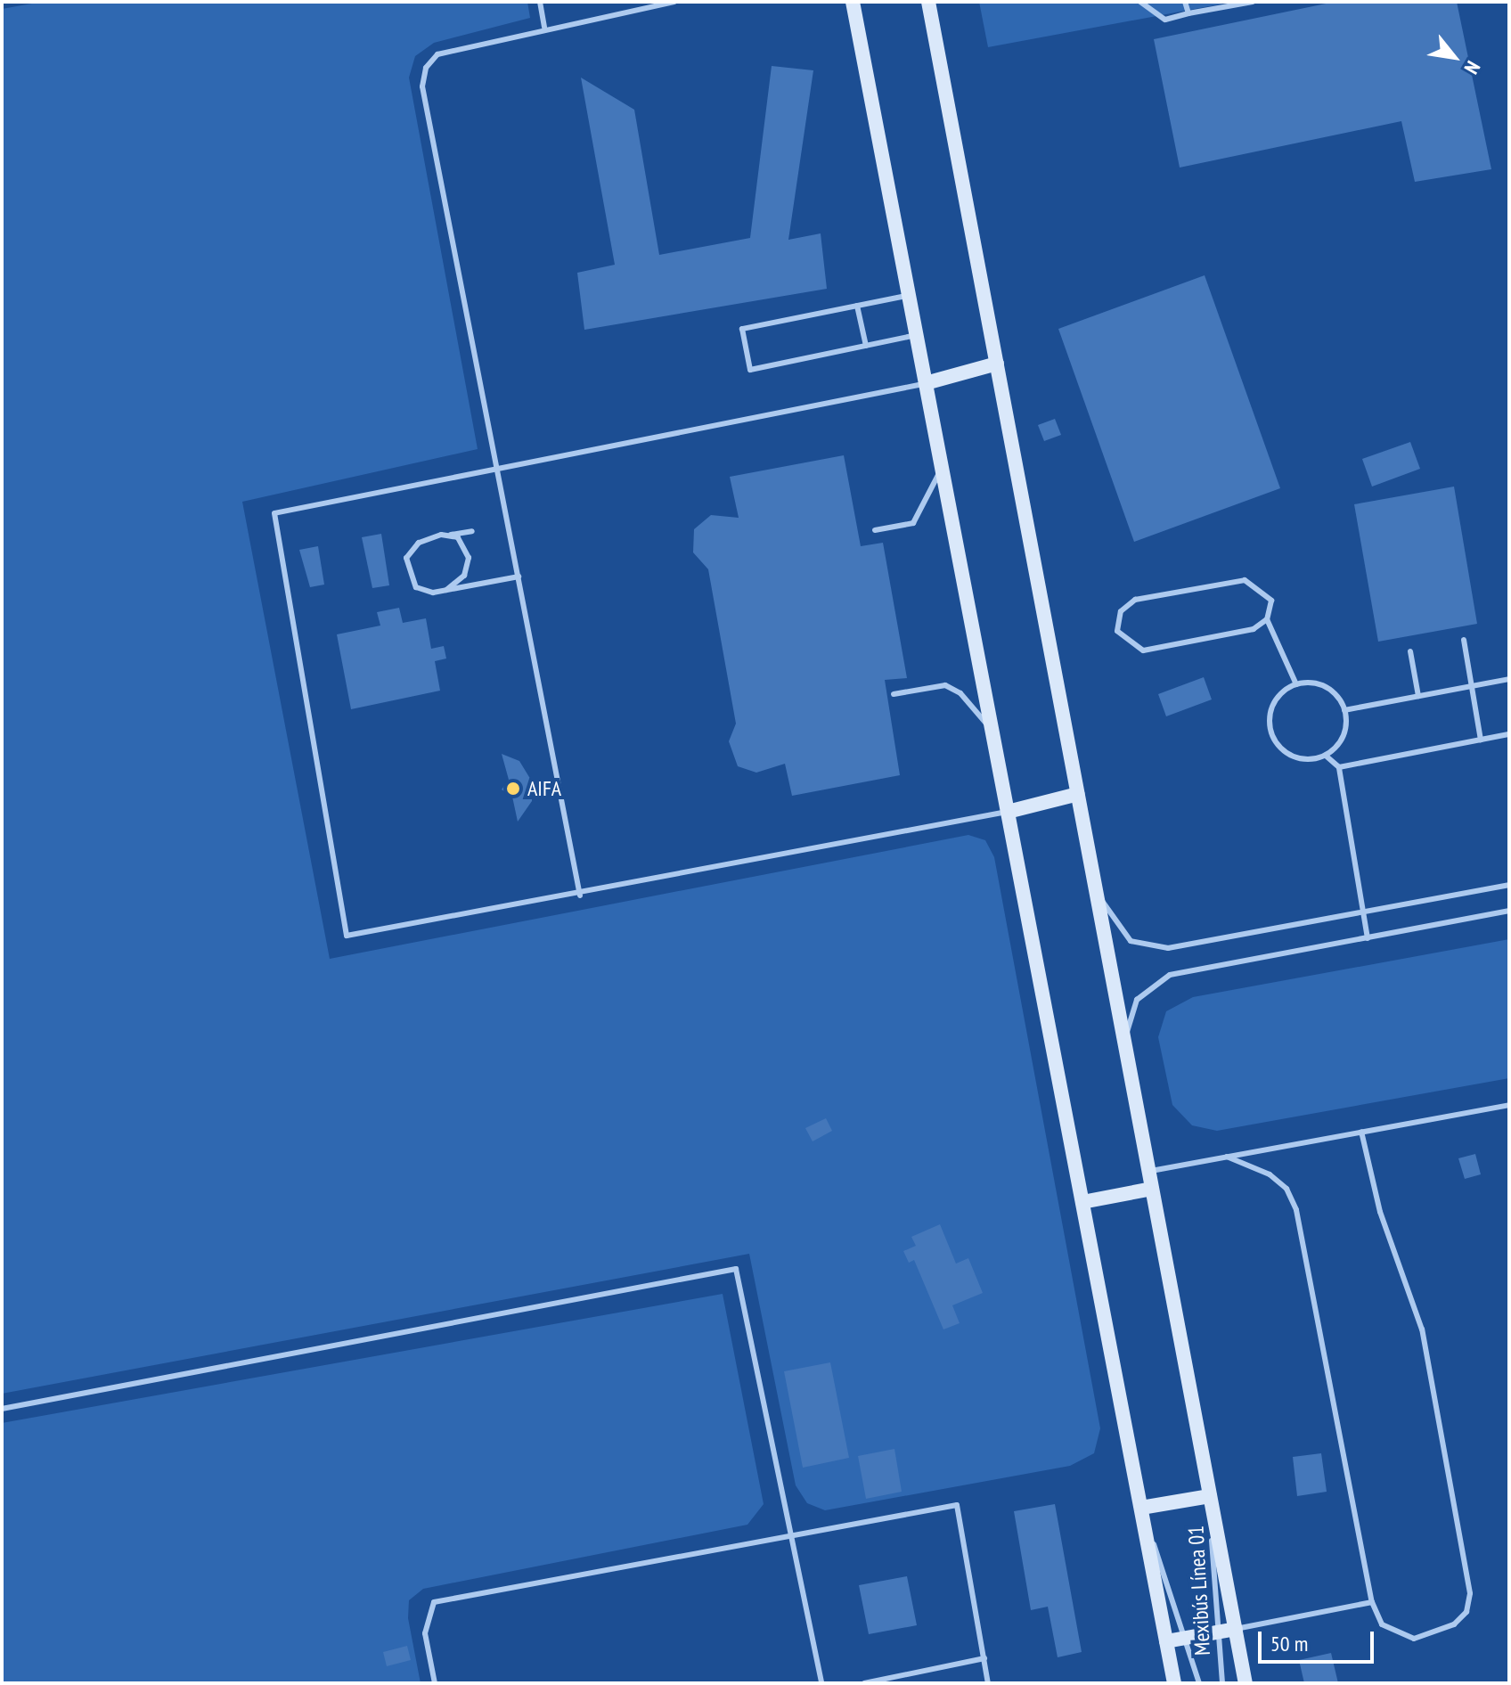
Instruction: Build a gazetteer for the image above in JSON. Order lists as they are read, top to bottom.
{
  "streets": {
    "lane": ["Mexibús Línea 01"]
  },
  "places": ["AIFA"],
  "scale_bar": "50 m",
  "north": "bottom right"
}
